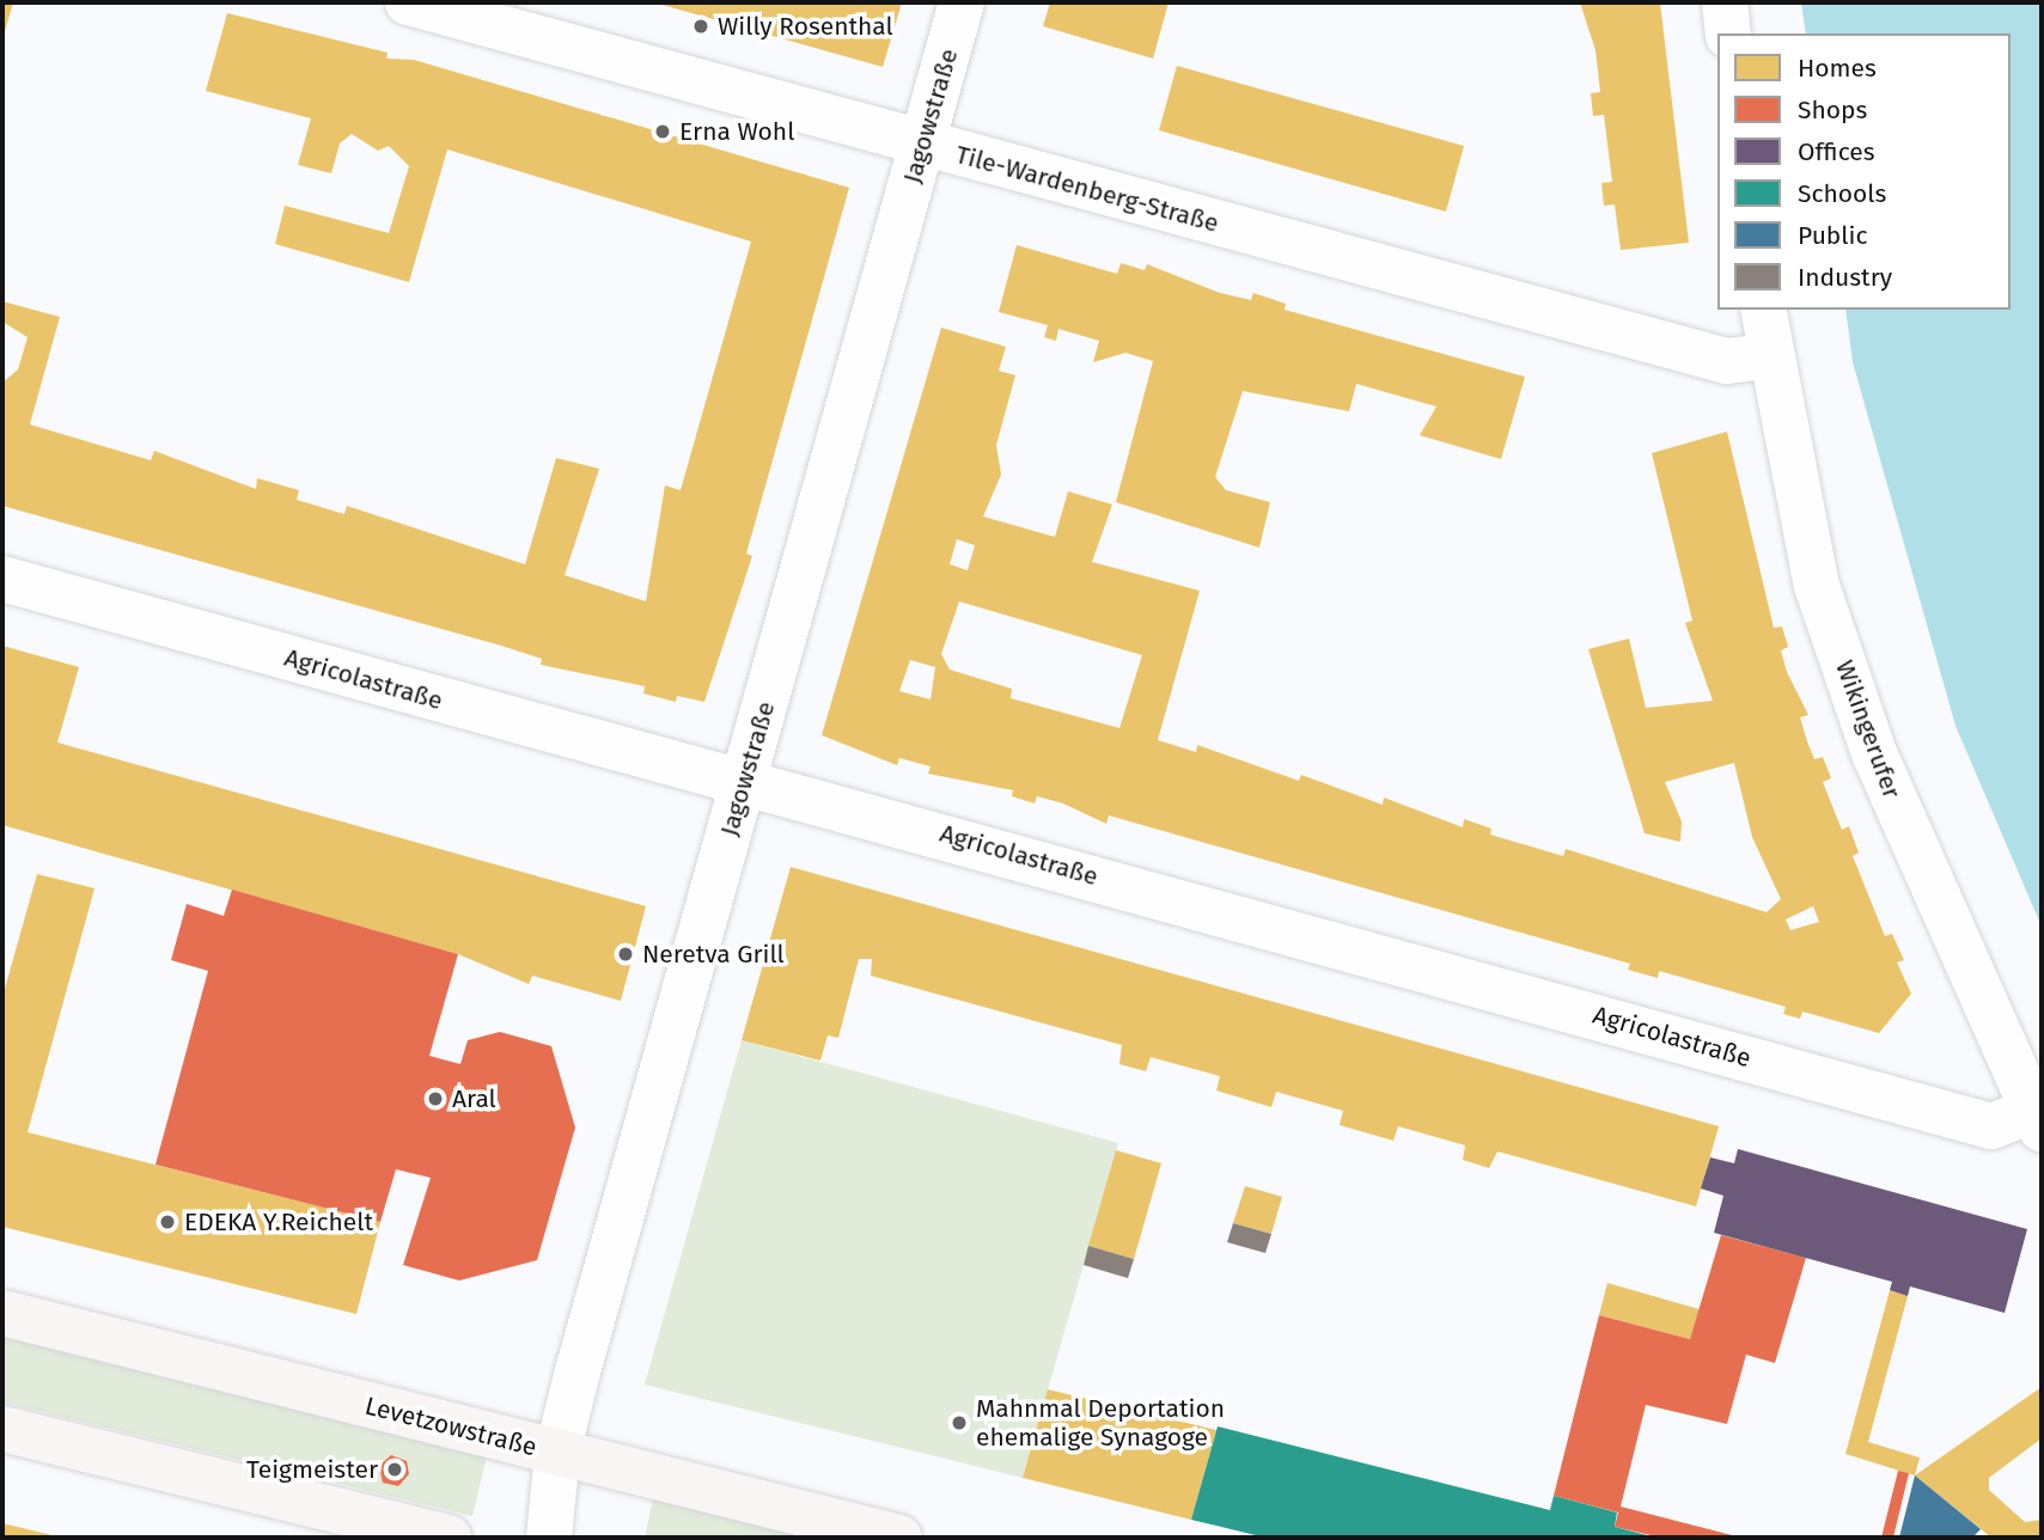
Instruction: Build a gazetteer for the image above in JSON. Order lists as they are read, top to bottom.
{
  "streets": {
    "main road": ["Levetzowstraße"],
    "street": [
      "Jagowstraße",
      "Tile-Wardenberg-Straße",
      "Agricolastraße",
      "Wikingerufer"
    ]
  },
  "crossings": [
    ["Jagowstraße", "Tile-Wardenberg-Straße"],
    ["Jagowstraße", "Agricolastraße"],
    ["Jagowstraße", "Levetzowstraße"],
    ["Tile-Wardenberg-Straße", "Wikingerufer"],
    ["Agricolastraße", "Wikingerufer"]
  ],
  "places": [
    "Willy Rosenthal",
    "Erna Wohl",
    "Neretva Grill",
    "Aral",
    "EDEKA Y.Reichelt",
    "Mahnmal Deportation ehemalige Synagoge",
    "Teigmeister"
  ],
  "legend": [
    "Homes",
    "Shops",
    "Offices",
    "Schools",
    "Public",
    "Industry"
  ]
}
